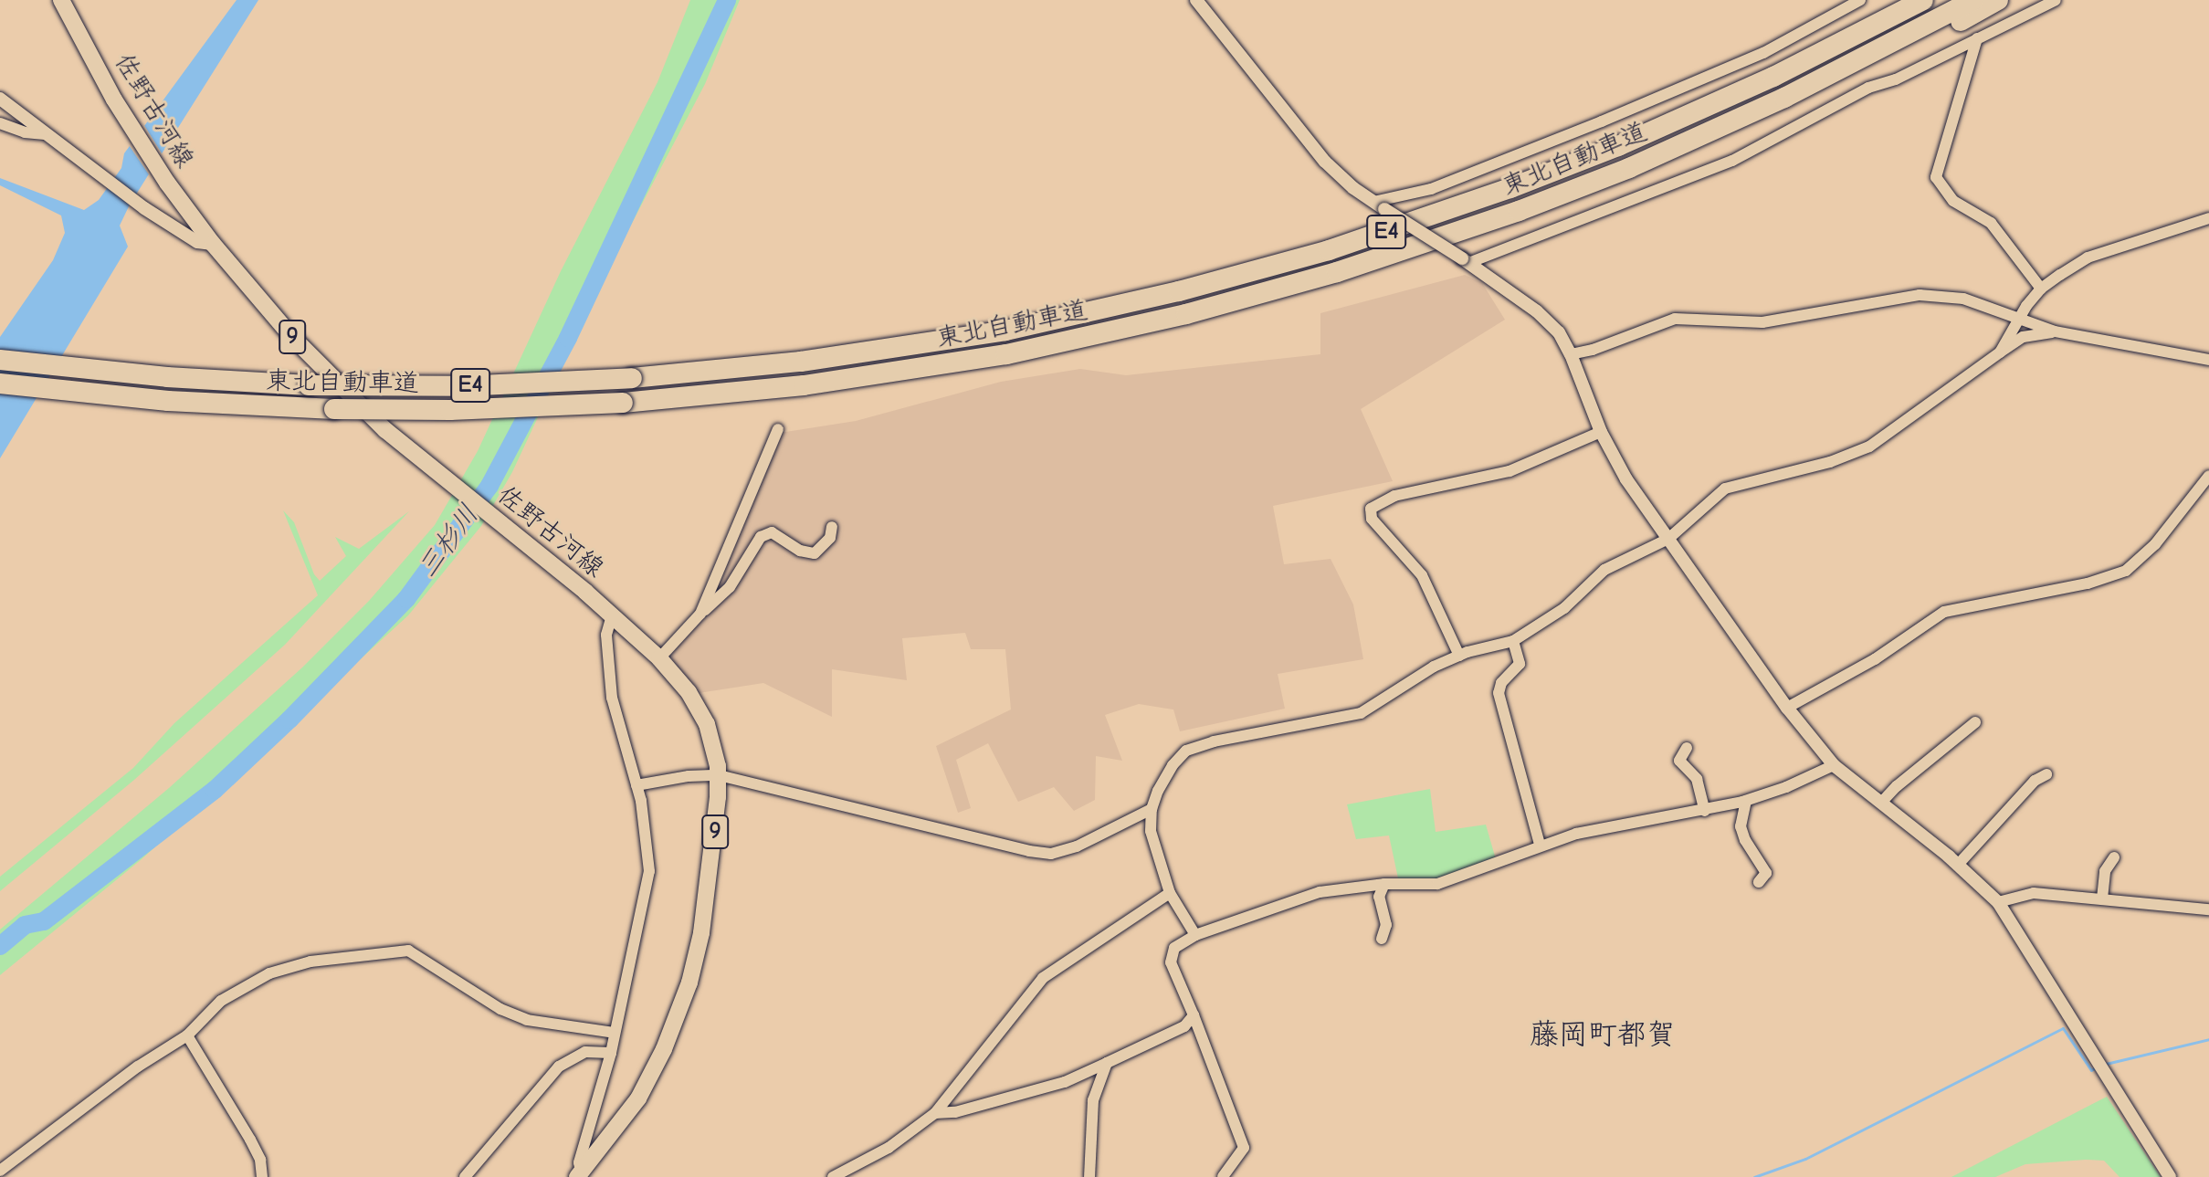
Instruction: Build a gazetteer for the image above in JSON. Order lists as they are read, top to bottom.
{
  "streets": {
    "highway": ["東北自動車道", "E4"],
    "main road": ["佐野古河線", "9"]
  },
  "districts": ["藤岡町都賀"],
  "water": ["三杉川"]
}
